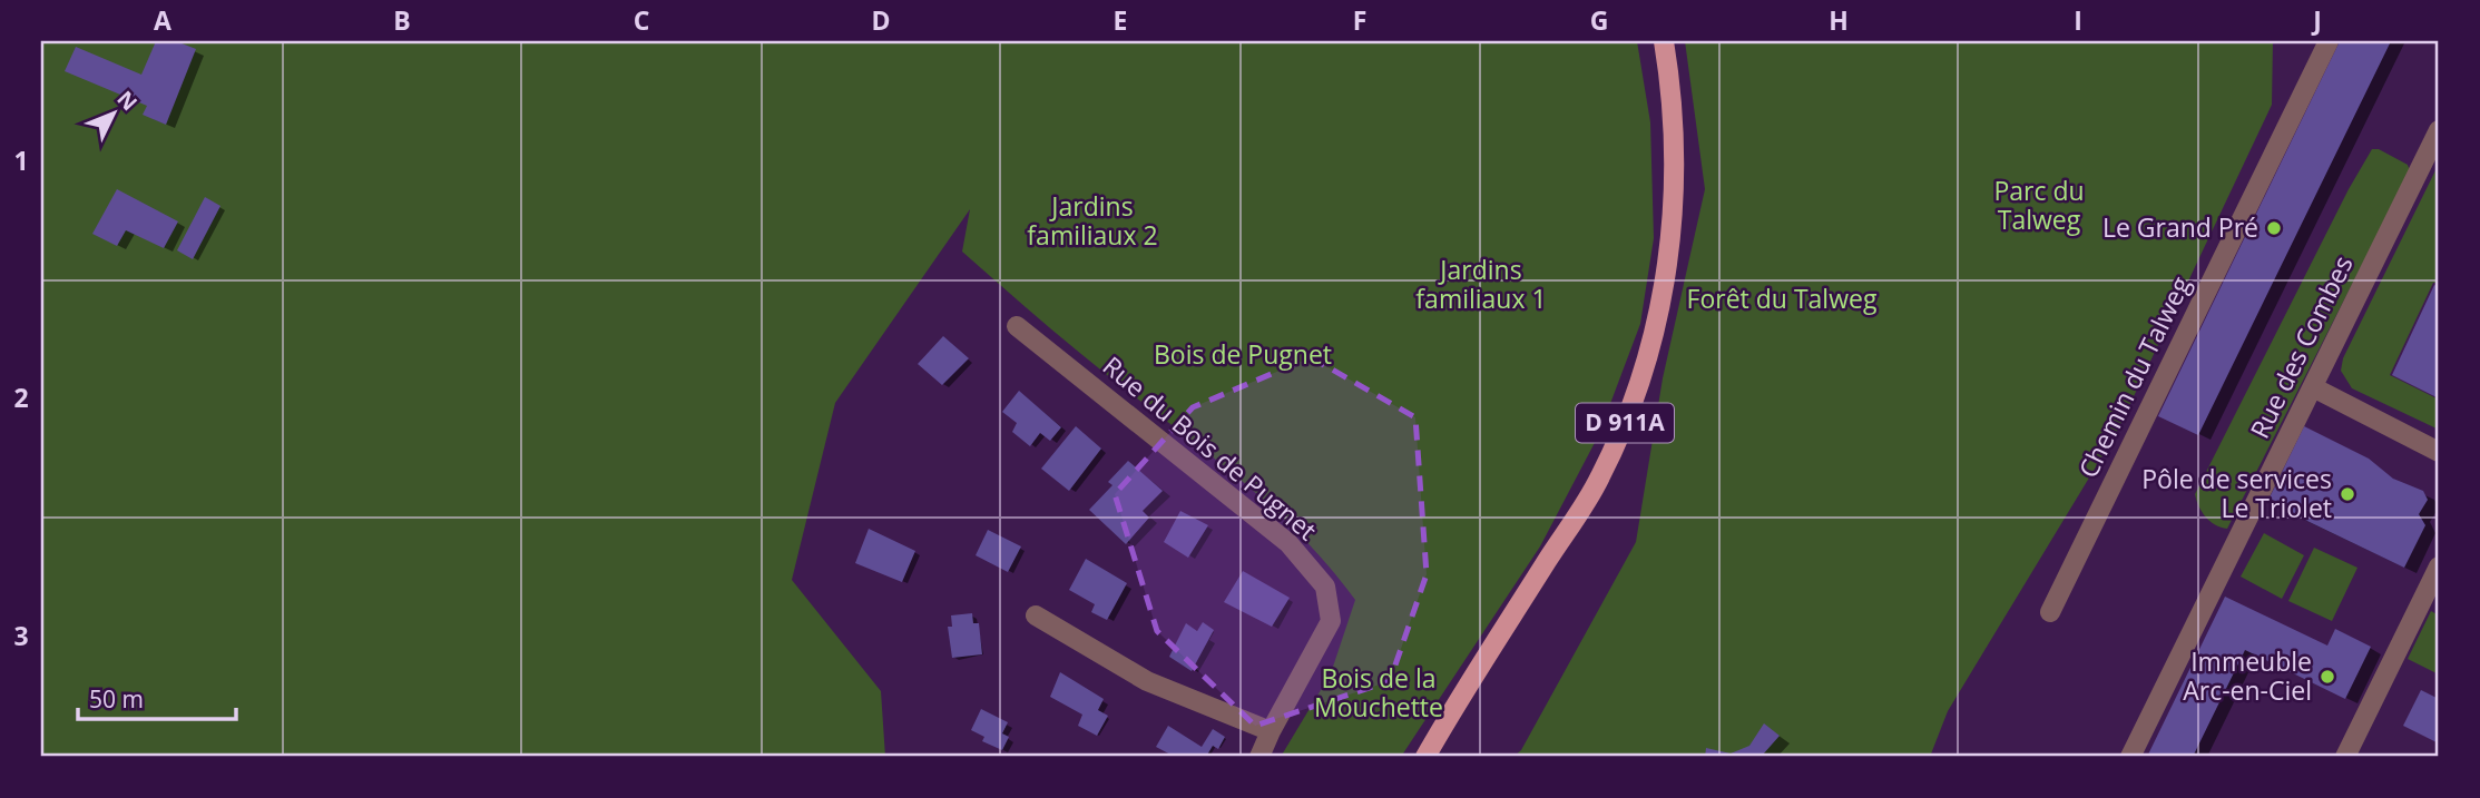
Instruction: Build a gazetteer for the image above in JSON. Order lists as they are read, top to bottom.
{
  "streets": {
    "main road": ["D 911A"],
    "street": ["Rue des Combes", "Chemin du Talweg", "Rue du Bois de Pugnet"]
  },
  "parks": [
    "Parc du Talweg",
    "Jardins familiaux 2",
    "Jardins familiaux 1",
    "Forêt du Talweg",
    "Bois de Pugnet",
    "Bois de la Mouchette"
  ],
  "places": ["Le Grand Pré", "Pôle de services Le Triolet", "Immeuble Arc-en-Ciel"],
  "scale_bar": "50 m",
  "north": "top right",
  "grid": {
    "columns": [
      "A",
      "B",
      "C",
      "D",
      "E",
      "F",
      "G",
      "H",
      "I",
      "J"
    ],
    "rows": ["1", "2", "3"]
  }
}
